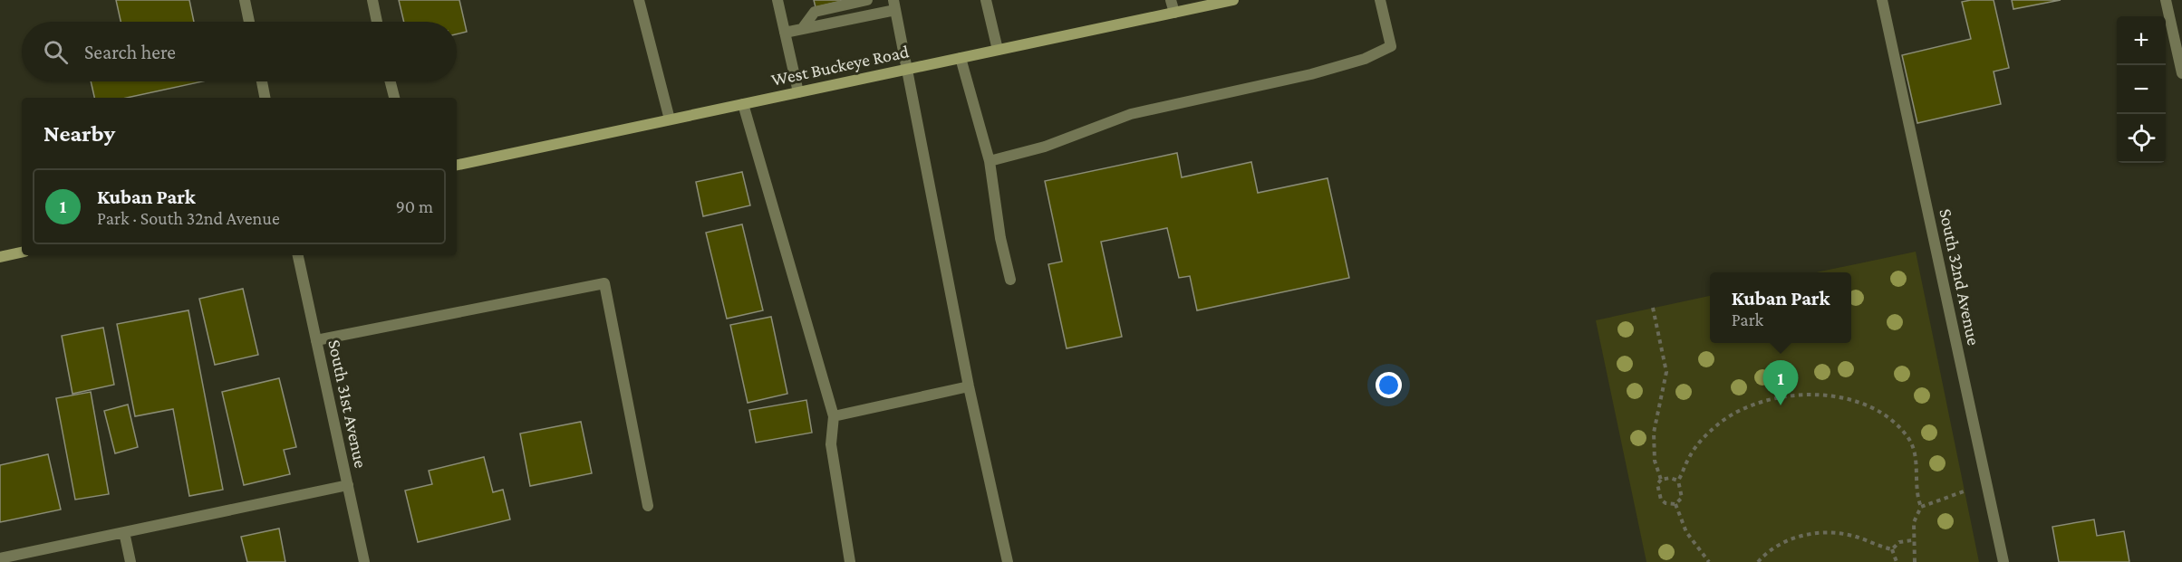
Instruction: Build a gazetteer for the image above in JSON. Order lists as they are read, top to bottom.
{
  "streets": {
    "main road": ["West Buckeye Road"],
    "street": ["South 32nd Avenue", "South 31st Avenue"]
  },
  "page": {
    "map_buttons": ["+", "−"],
    "search": "Search here",
    "heading": "Nearby",
    "list": [
      {
        "mark": "1",
        "name": "Kuban Park",
        "note": "Park · South 32nd Avenue",
        "value": "90 m"
      }
    ],
    "popup": ["Kuban Park", "Park"],
    "pins": "1"
  }
}
